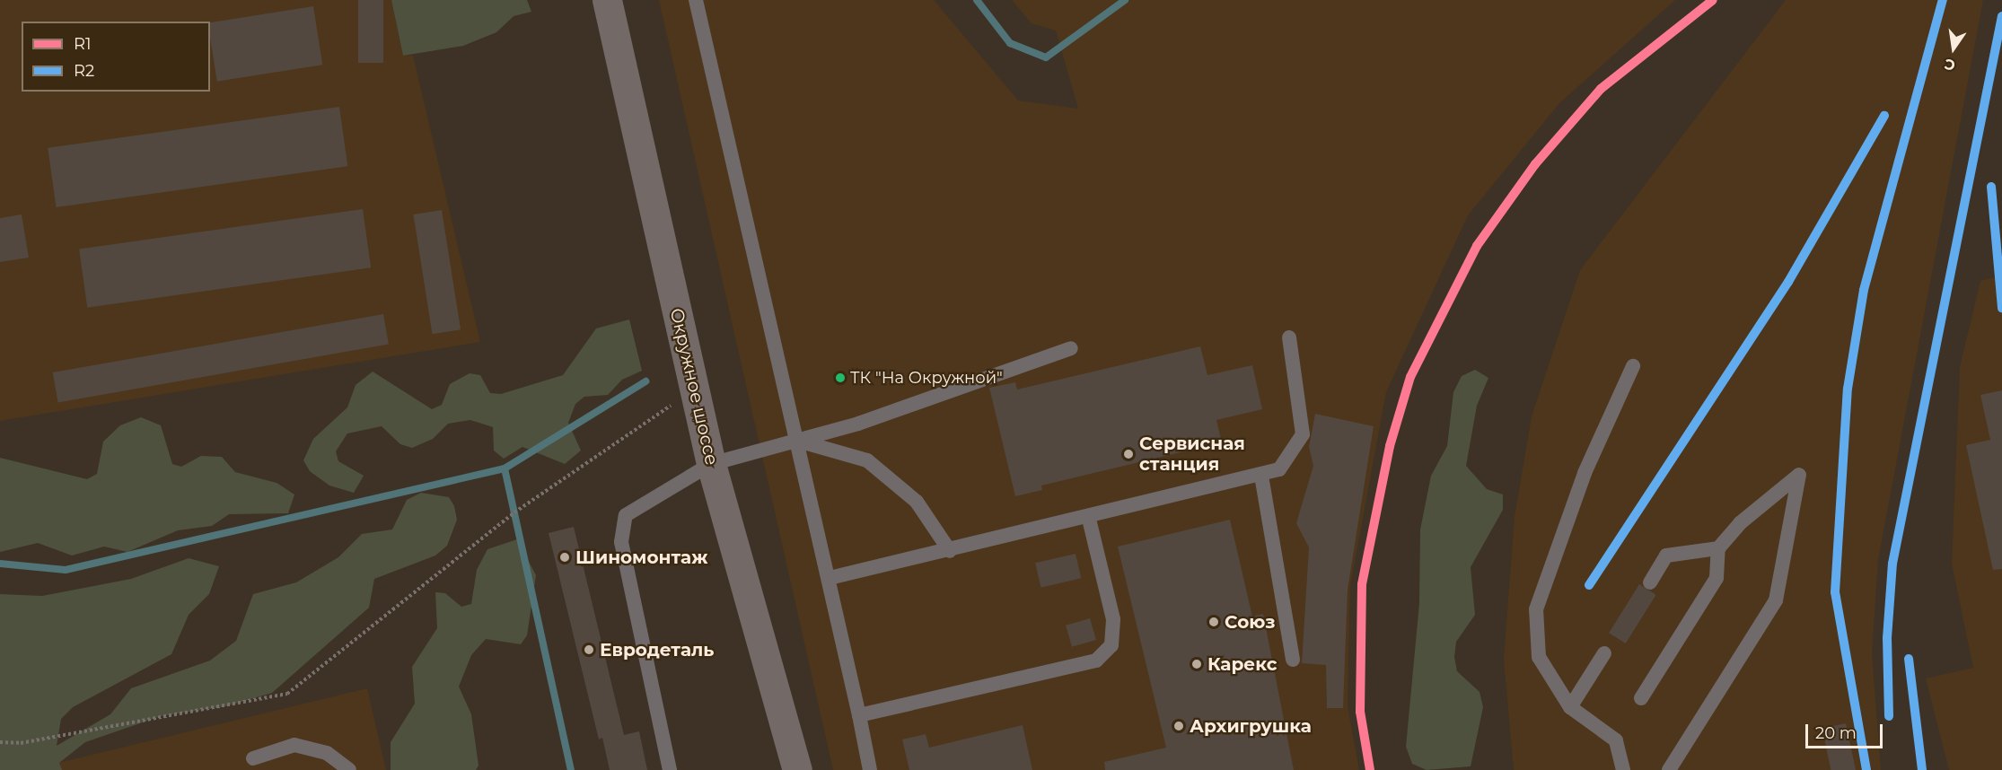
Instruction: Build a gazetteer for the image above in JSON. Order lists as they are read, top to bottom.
{
  "streets": {
    "main road": ["Окружное шоссе"]
  },
  "places": [
    "ТК \"На Окружной\"",
    "Сервисная станция",
    "Шиномонтаж",
    "Союз",
    "Евродеталь",
    "Карекс",
    "Архигрушка"
  ],
  "lines": ["transit line R1", "transit line R2"],
  "legend": ["R1", "R2"],
  "scale_bar": "20 m",
  "north": "bottom"
}
